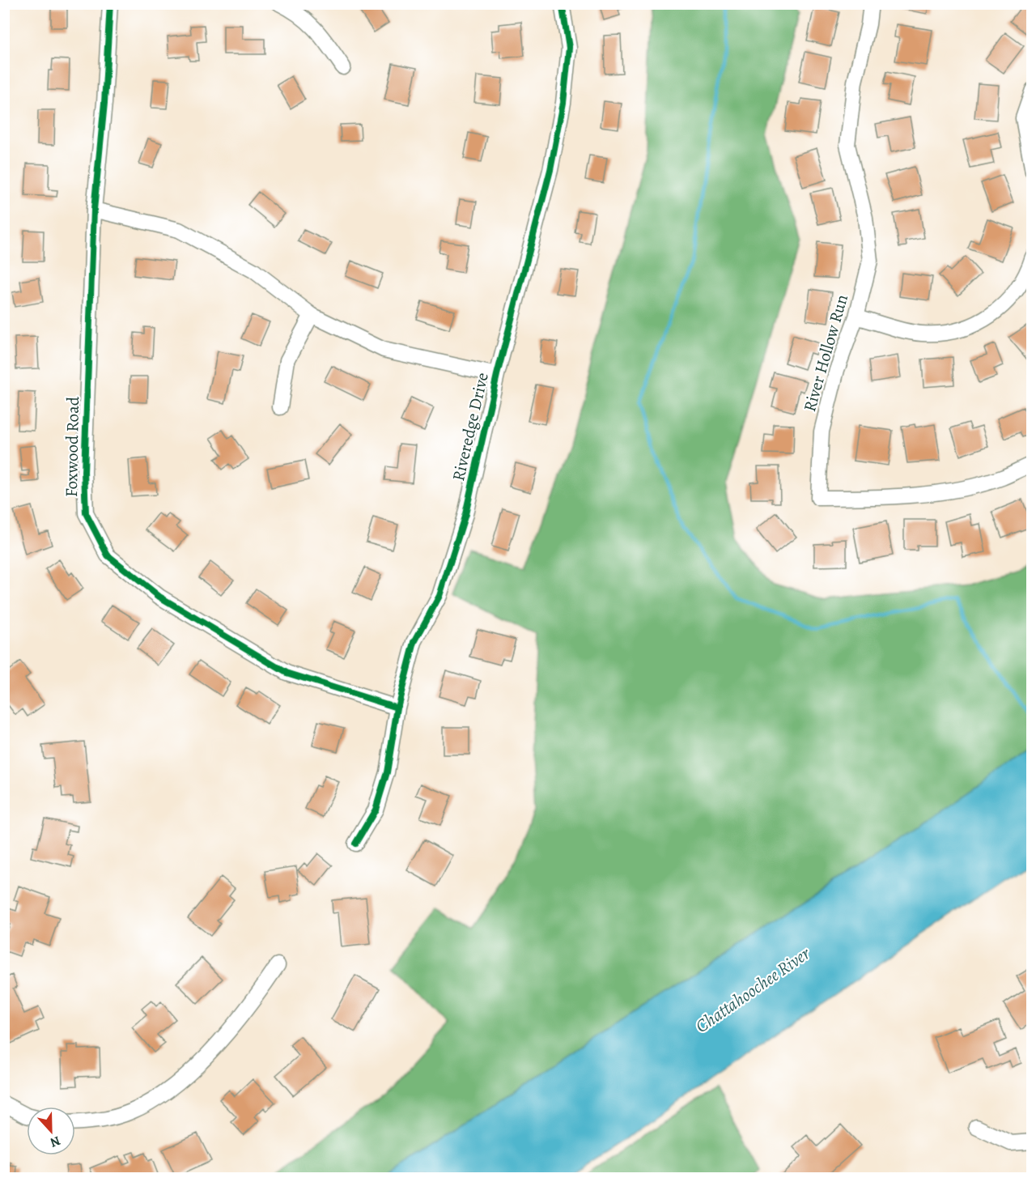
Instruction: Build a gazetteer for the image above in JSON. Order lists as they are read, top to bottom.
{
  "streets": {
    "street": ["River Hollow Run", "Riveredge Drive", "Foxwood Road"]
  },
  "crossings": [
    ["Riveredge Drive", "Foxwood Road"]
  ],
  "water": ["Chattahoochee River"],
  "north": "bottom"
}
